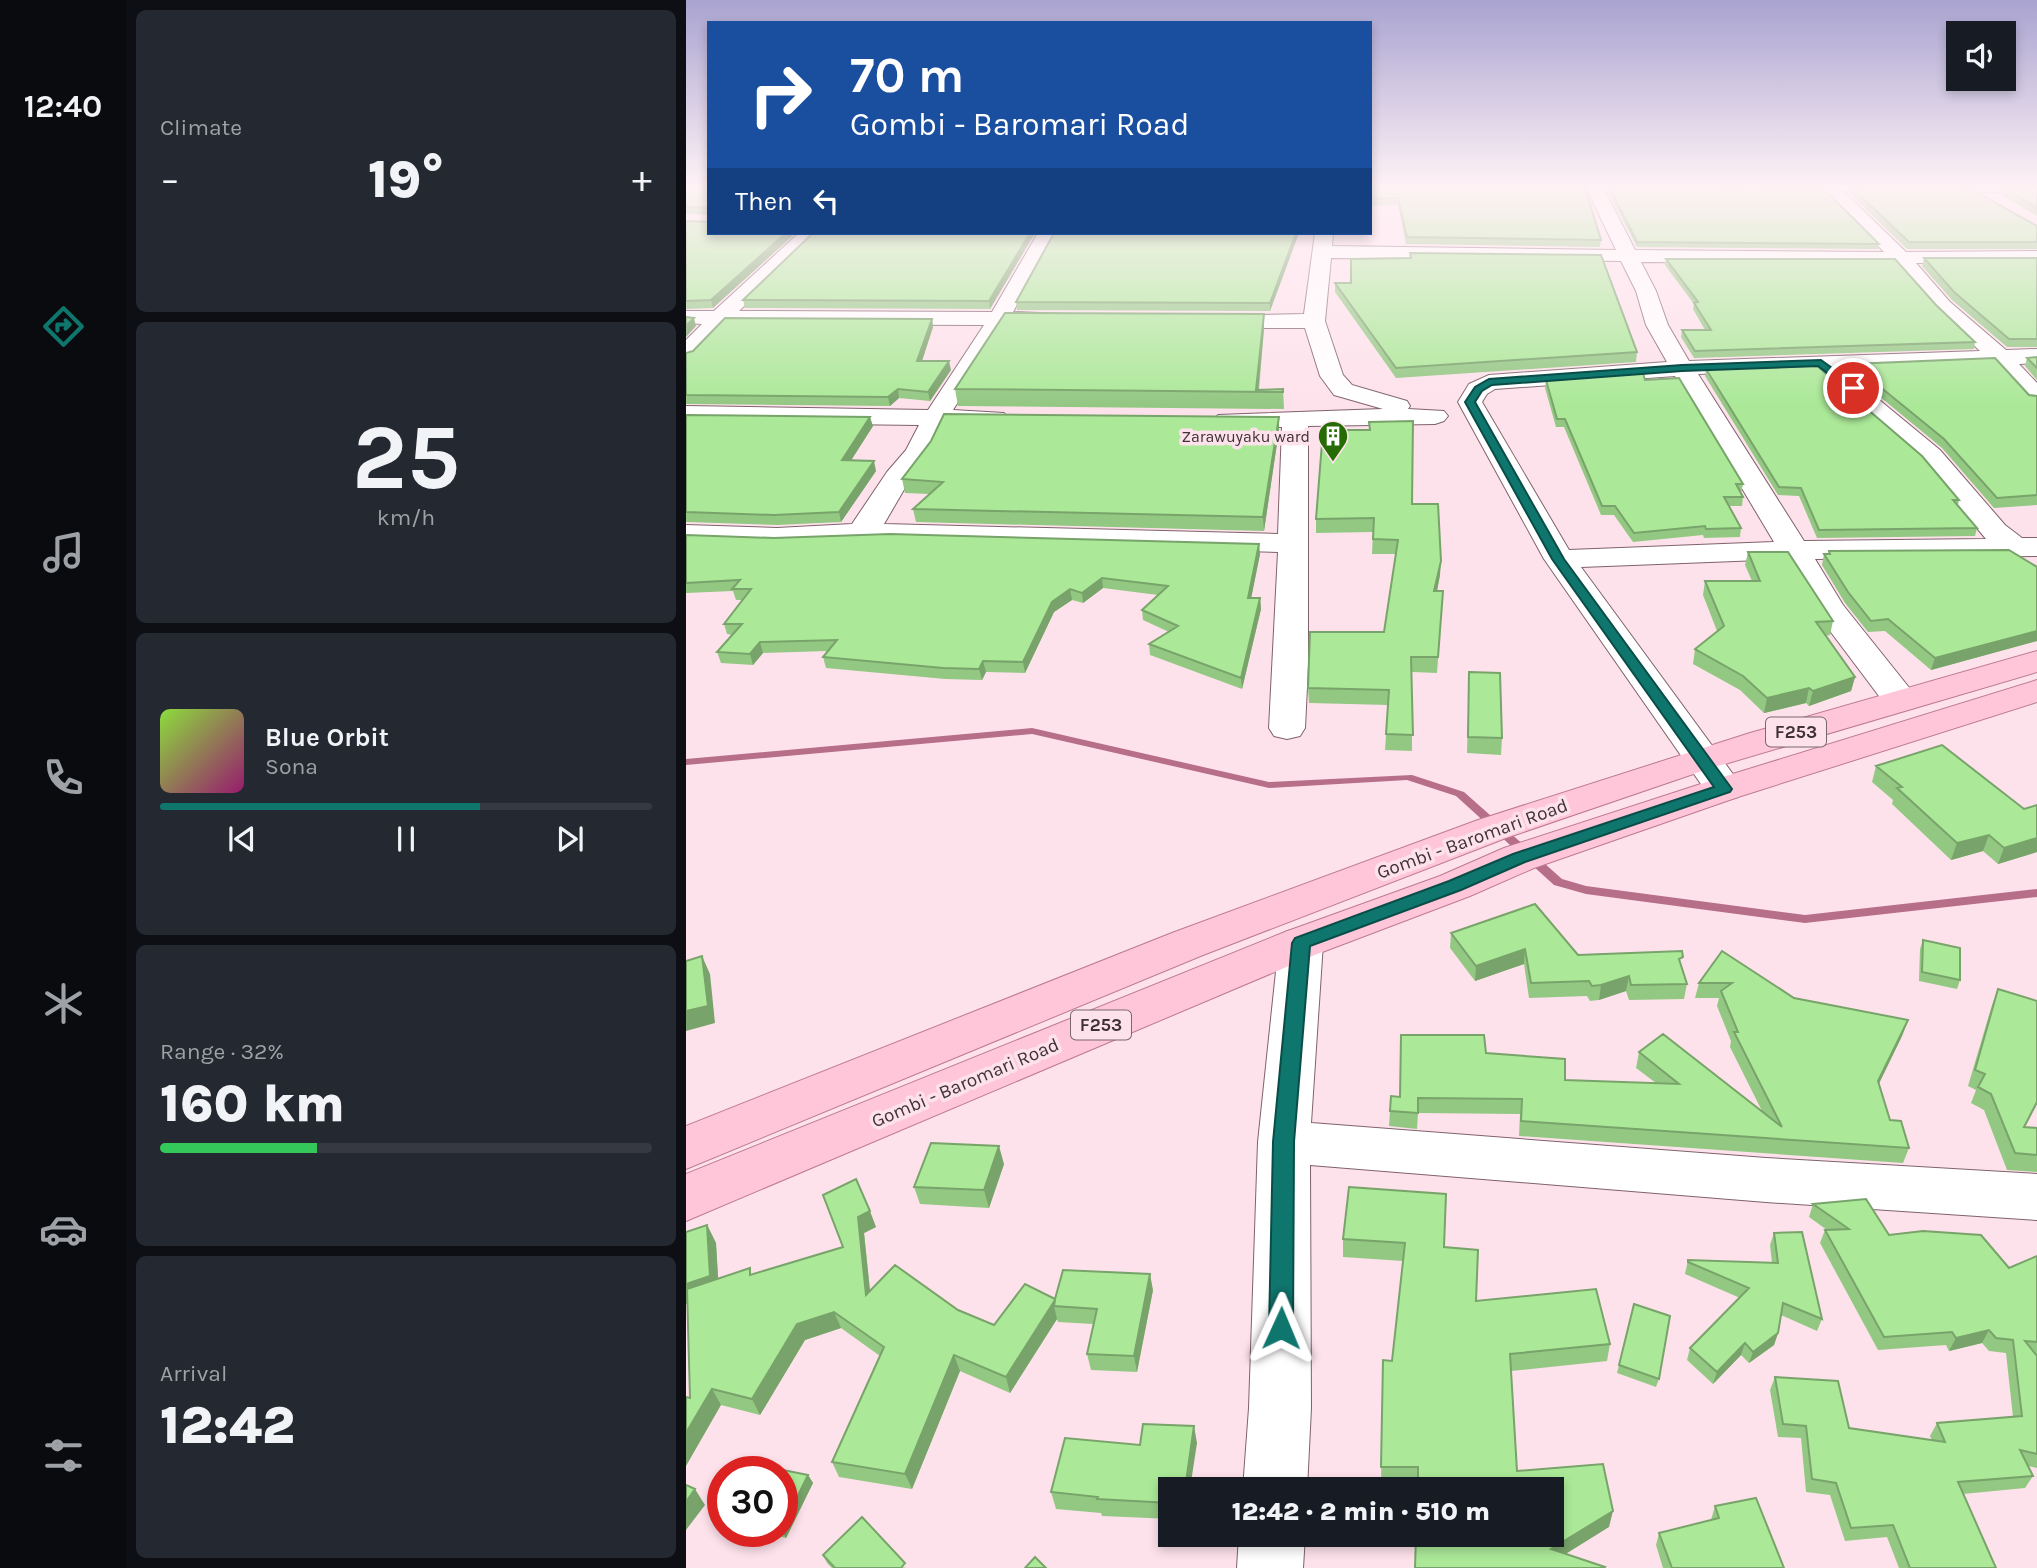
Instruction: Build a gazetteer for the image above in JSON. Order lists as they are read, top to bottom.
{
  "streets": {
    "main road": ["F253", "Gombi - Baromari Road"]
  },
  "places": {
    "building": ["Zarawuyaku ward"]
  },
  "page": {
    "tabs": "12:40",
    "tile": [
      "Climate",
      ["25", "km/h"],
      ["Range · 32%", "160 km"],
      ["Arrival", "12:42"]
    ],
    "turn": ["70 m", "Gombi - Baromari Road"],
    "heat": ["−", "19°", "+"],
    "then": "Then",
    "song": ["Blue Orbit", "Sona"],
    "limit": "30",
    "trip": "12:42 · 2 min · 510 m"
  }
}
